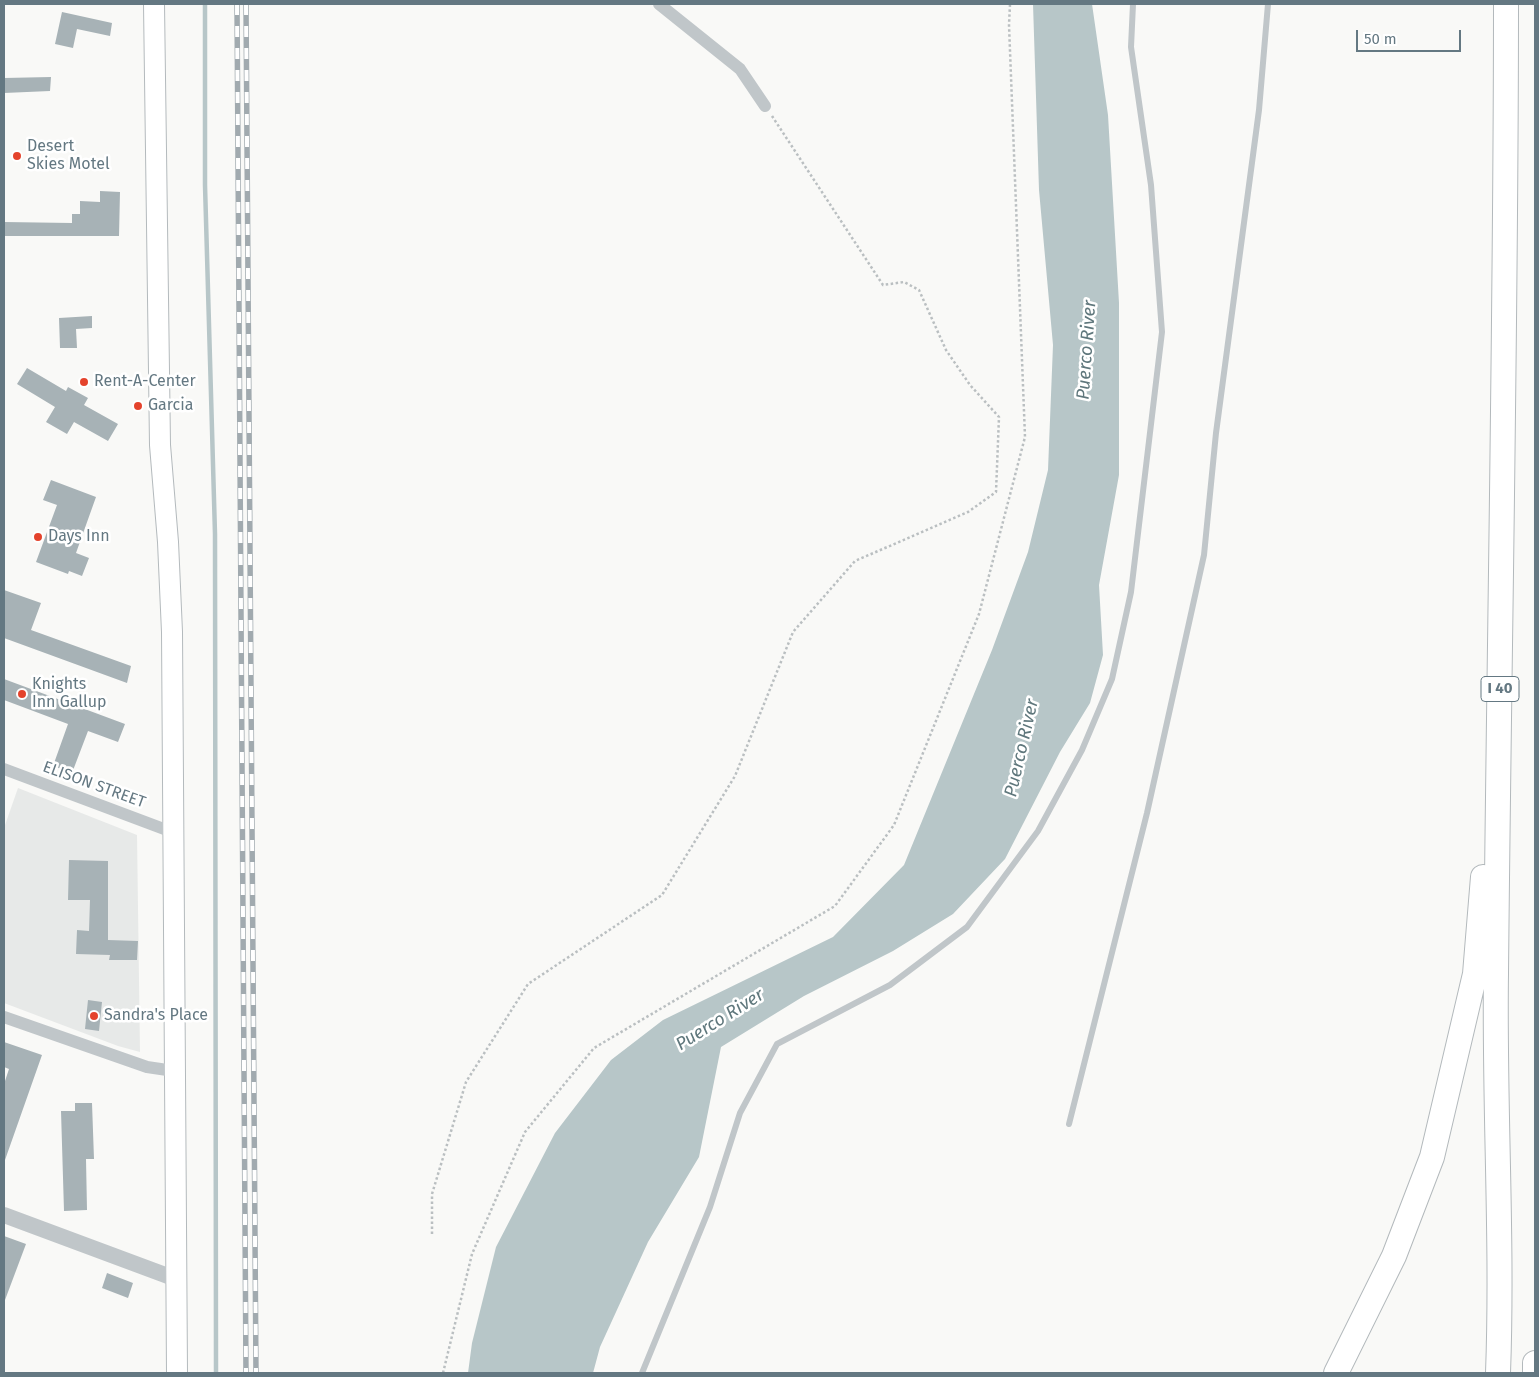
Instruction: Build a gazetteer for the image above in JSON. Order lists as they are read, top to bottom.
{
  "streets": {
    "highway": ["I 40"],
    "street": ["ELISON STREET"]
  },
  "water": ["Puerco River"],
  "places": [
    "Desert Skies Motel",
    "Rent-A-Center",
    "Garcia",
    "Days Inn",
    "Knights Inn Gallup",
    "Sandra's Place"
  ],
  "scale_bar": "50 m"
}
